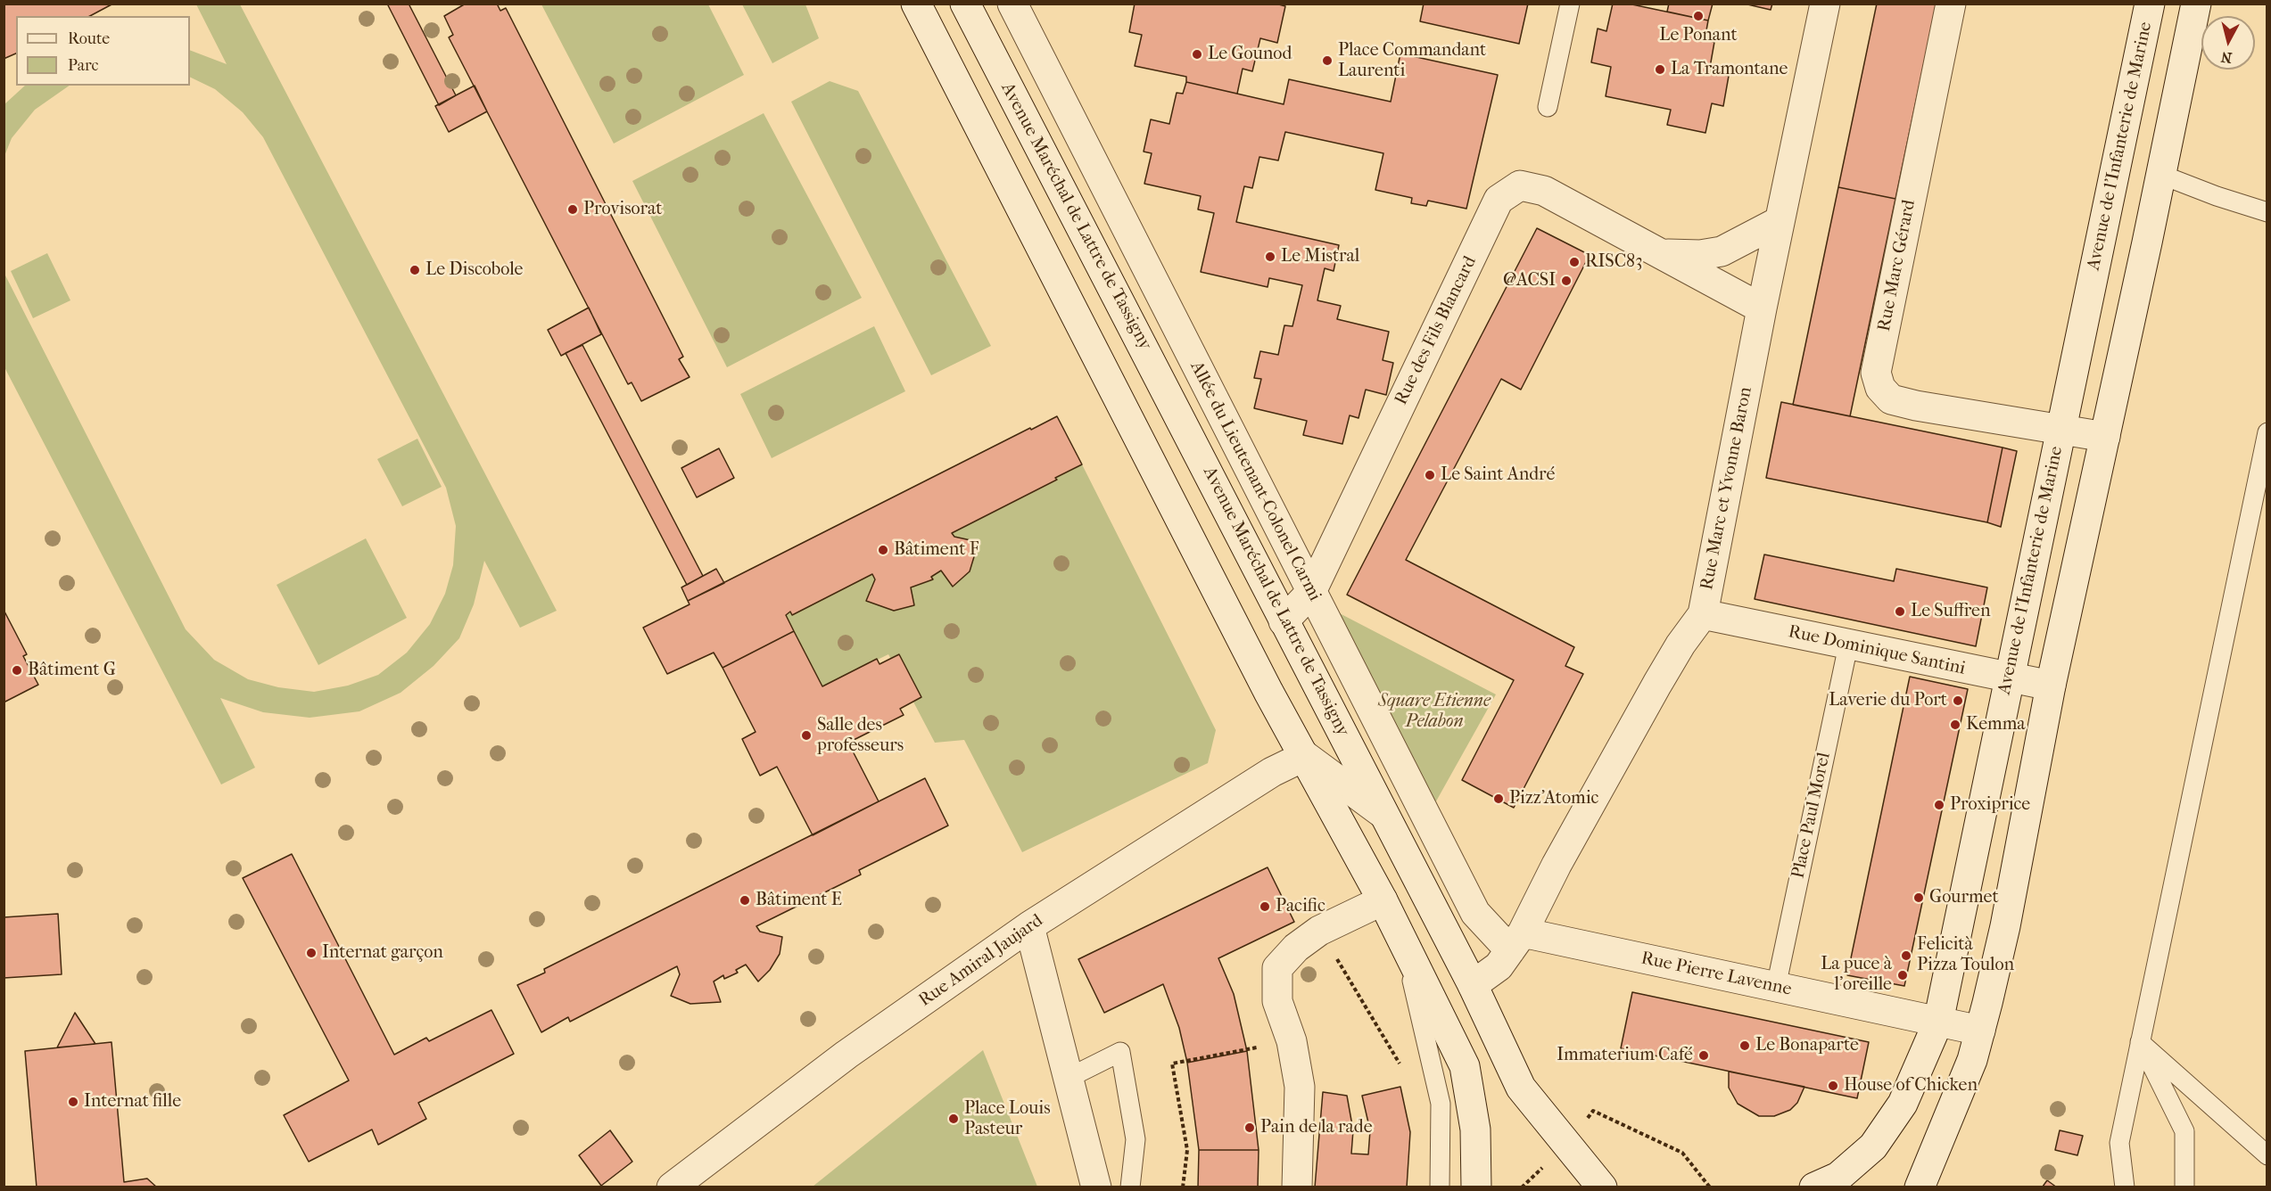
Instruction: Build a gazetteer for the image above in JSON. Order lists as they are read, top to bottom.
{
  "streets": {
    "street": [
      "Avenue de l'Infanterie de Marine",
      "Avenue Maréchal de Lattre de Tassigny",
      "Rue Marc Gérard",
      "Rue des Fils Blancard",
      "Allée du Lieutenant-Colonel Carmi",
      "Rue Marc et Yvonne Baron",
      "Rue Dominique Santini",
      "Rue Amiral Jaujard",
      "Rue Pierre Lavenne"
    ],
    "lane": ["Place Paul Morel"]
  },
  "crossings": [
    ["Avenue de l'Infanterie de Marine", "Rue Marc Gérard"],
    ["Avenue de l'Infanterie de Marine", "Rue Dominique Santini"],
    ["Avenue de l'Infanterie de Marine", "Rue Pierre Lavenne"],
    ["Avenue Maréchal de Lattre de Tassigny", "Rue des Fils Blancard"],
    ["Rue des Fils Blancard", "Allée du Lieutenant-Colonel Carmi"],
    ["Rue des Fils Blancard", "Rue Marc et Yvonne Baron"],
    ["Allée du Lieutenant-Colonel Carmi", "Rue Marc et Yvonne Baron"],
    ["Allée du Lieutenant-Colonel Carmi", "Rue Pierre Lavenne"],
    ["Rue Marc et Yvonne Baron", "Rue Dominique Santini"],
    ["Rue Marc et Yvonne Baron", "Rue Pierre Lavenne"],
    ["Rue Dominique Santini", "Place Paul Morel"],
    ["Place Paul Morel", "Rue Pierre Lavenne"]
  ],
  "parks": ["Square Etienne Pelabon"],
  "places": [
    "Le Ponant",
    "Le Gounod",
    "Place Commandant Laurenti",
    "La Tramontane",
    "Provisorat",
    "Le Mistral",
    "RISC83",
    "Le Discobole",
    "@ACSI",
    "Le Saint André",
    "Bâtiment F",
    "Le Suffren",
    "Bâtiment G",
    "Laverie du Port",
    "Kemma",
    "Salle des professeurs",
    "Pizz'Atomic",
    "Proxiprice",
    "Gourmet",
    "Bâtiment E",
    "Pacific",
    "Internat garçon",
    "Felicità Pizza Toulon",
    "La puce à l'oreille",
    "Le Bonaparte",
    "Immaterium Café",
    "House of Chicken",
    "Internat fille",
    "Place Louis Pasteur",
    "Pain de la rade"
  ],
  "legend": ["Route", "Parc"],
  "north": "bottom"
}
